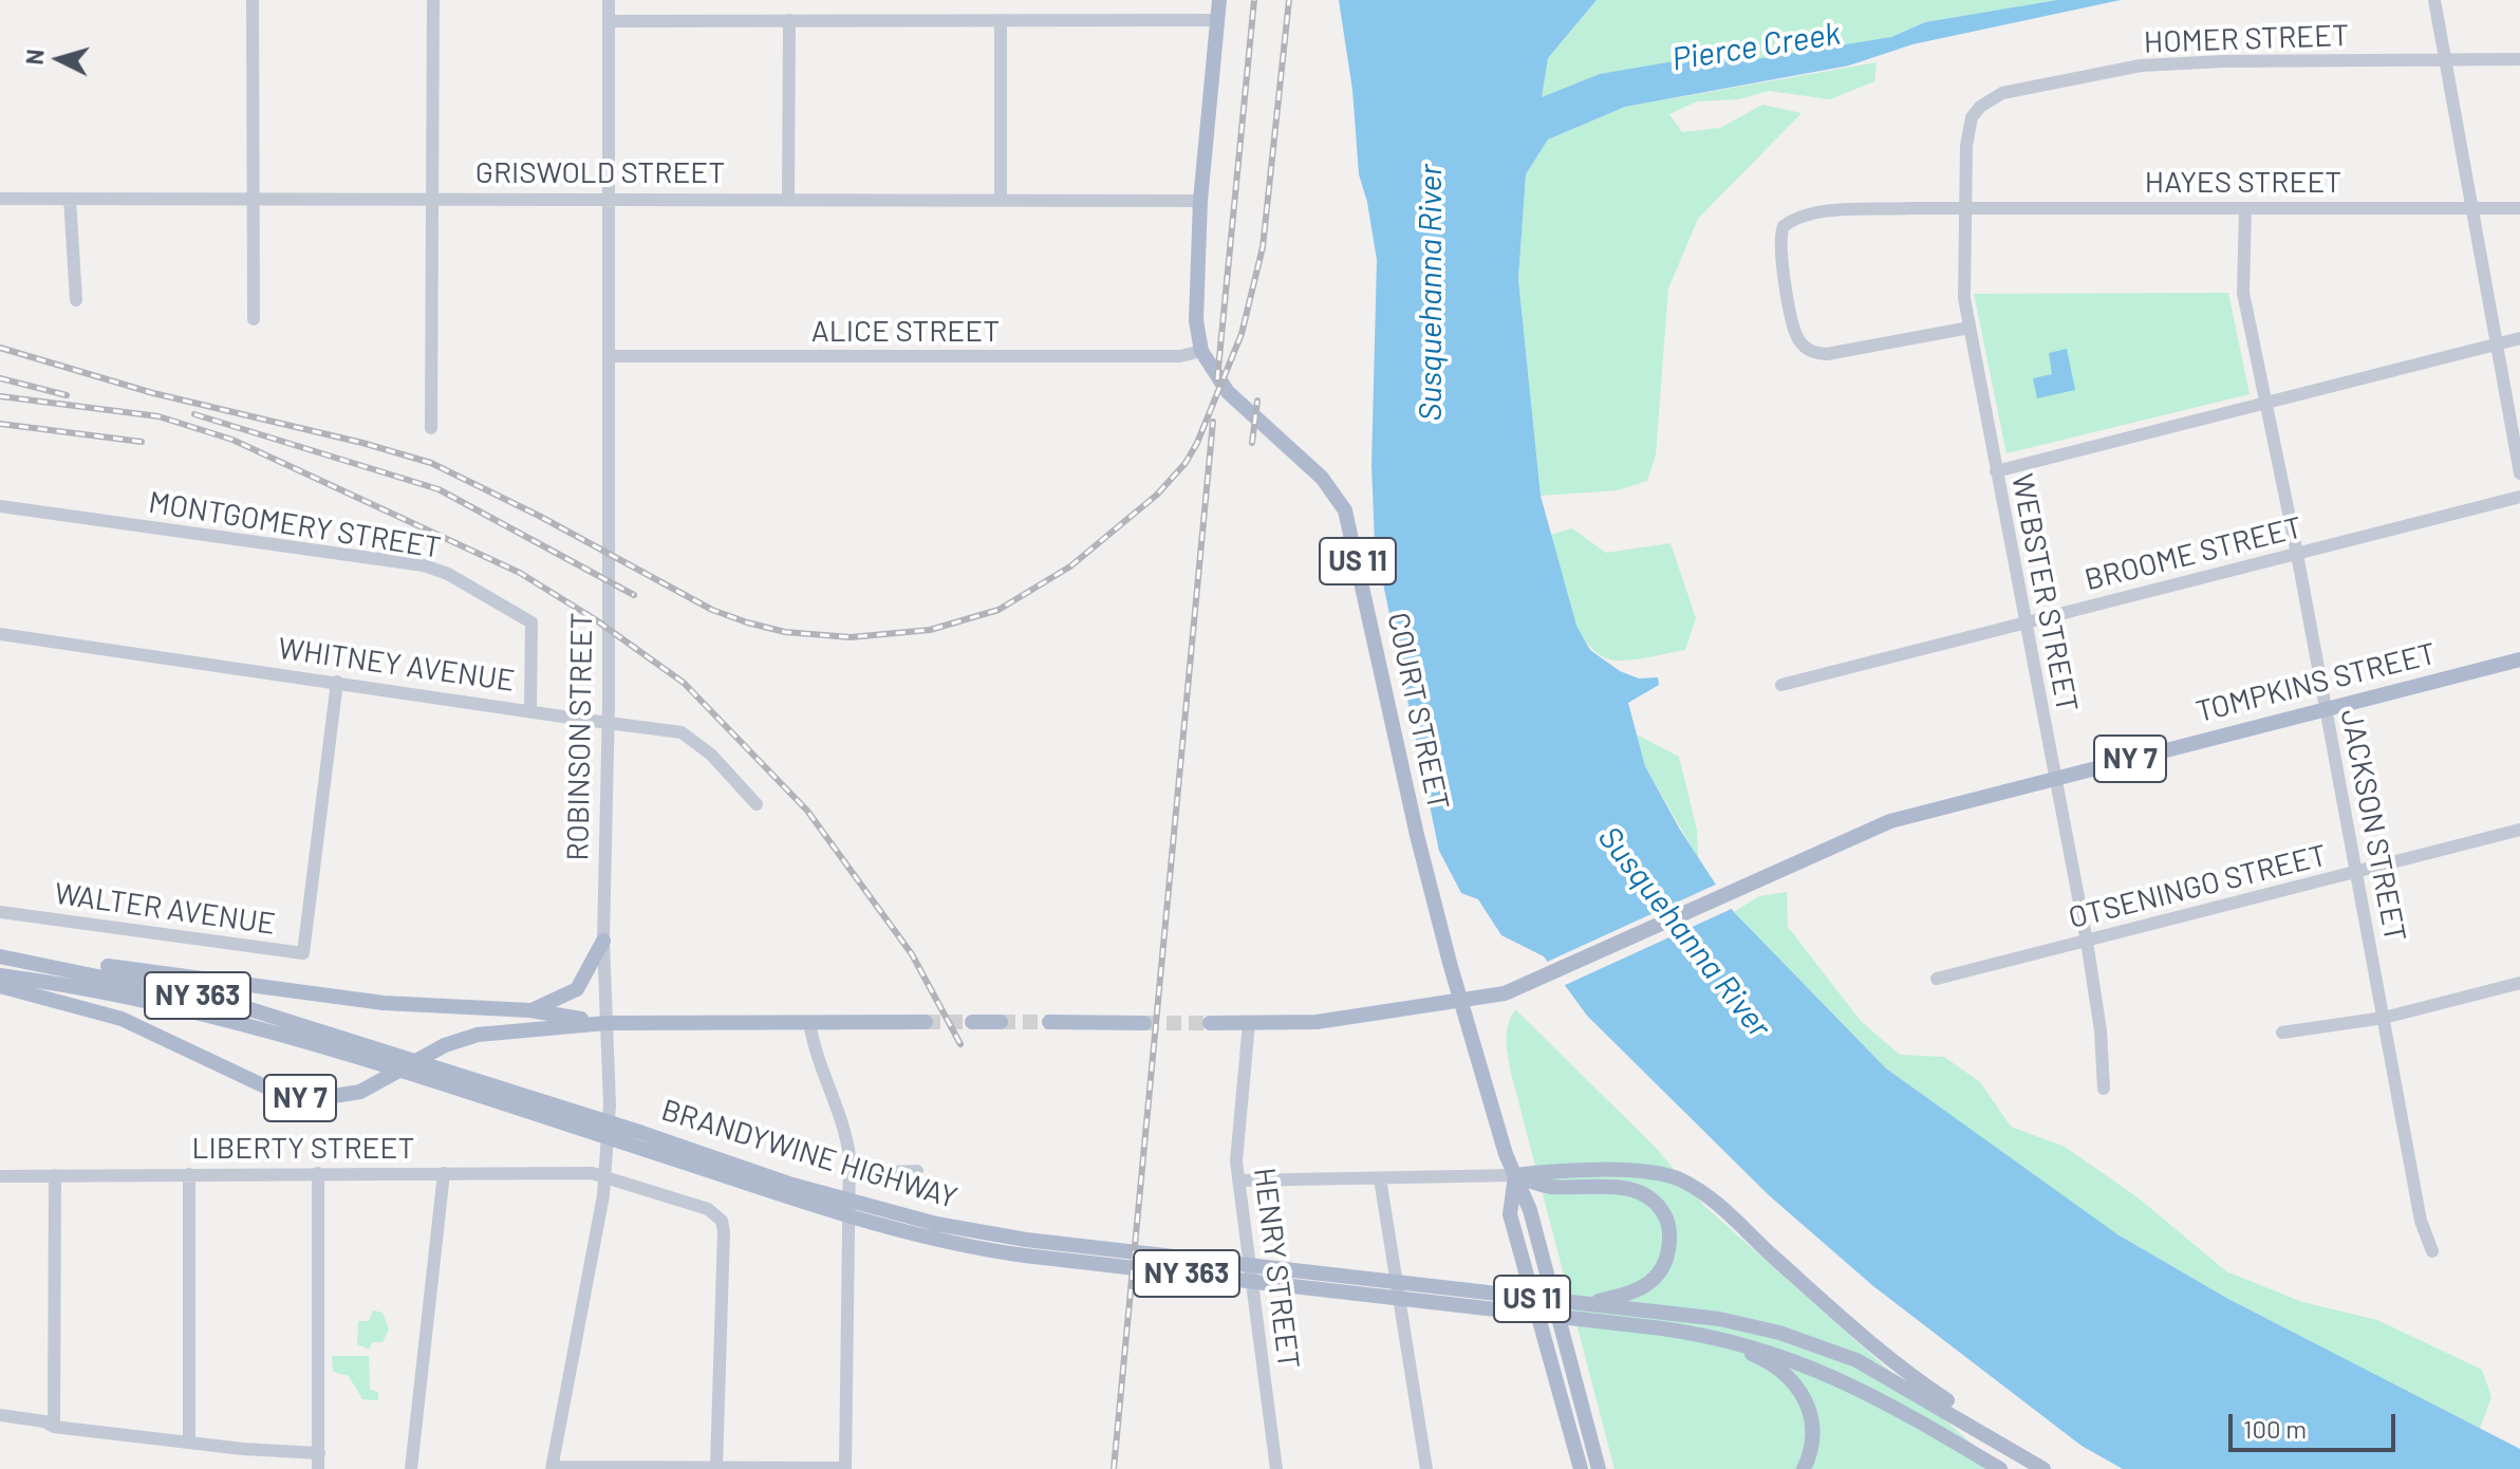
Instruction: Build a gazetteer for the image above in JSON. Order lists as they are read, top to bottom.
{
  "streets": {
    "main road": [
      "US 11",
      "TOMPKINS STREET",
      "COURT STREET",
      "NY 7",
      "NY 363",
      "BRANDYWINE HIGHWAY"
    ],
    "street": [
      "HOMER STREET",
      "GRISWOLD STREET",
      "HAYES STREET",
      "ALICE STREET",
      "MONTGOMERY STREET",
      "BROOME STREET",
      "WEBSTER STREET",
      "WHITNEY AVENUE",
      "ROBINSON STREET",
      "JACKSON STREET",
      "OTSENINGO STREET",
      "WALTER AVENUE",
      "LIBERTY STREET",
      "HENRY STREET"
    ]
  },
  "crossings": [
    ["HOMER STREET", "WEBSTER STREET"],
    ["GRISWOLD STREET", "COURT STREET"],
    ["GRISWOLD STREET", "ROBINSON STREET"],
    ["HAYES STREET", "WEBSTER STREET"],
    ["HAYES STREET", "JACKSON STREET"],
    ["ALICE STREET", "COURT STREET"],
    ["ALICE STREET", "ROBINSON STREET"],
    ["MONTGOMERY STREET", "WHITNEY AVENUE"],
    ["BROOME STREET", "WEBSTER STREET"],
    ["BROOME STREET", "JACKSON STREET"],
    ["WEBSTER STREET", "TOMPKINS STREET"],
    ["WEBSTER STREET", "OTSENINGO STREET"],
    ["WHITNEY AVENUE", "ROBINSON STREET"],
    ["WHITNEY AVENUE", "WALTER AVENUE"],
    ["TOMPKINS STREET", "COURT STREET"],
    ["TOMPKINS STREET", "NY 7"],
    ["TOMPKINS STREET", "JACKSON STREET"],
    ["COURT STREET", "NY 7"],
    ["ROBINSON STREET", "NY 7"],
    ["ROBINSON STREET", "LIBERTY STREET"],
    ["NY 7", "BRANDYWINE HIGHWAY"],
    ["NY 7", "HENRY STREET"],
    ["JACKSON STREET", "OTSENINGO STREET"]
  ],
  "water": ["Pierce Creek", "Susquehanna River"],
  "scale_bar": "100 m",
  "north": "left"
}
